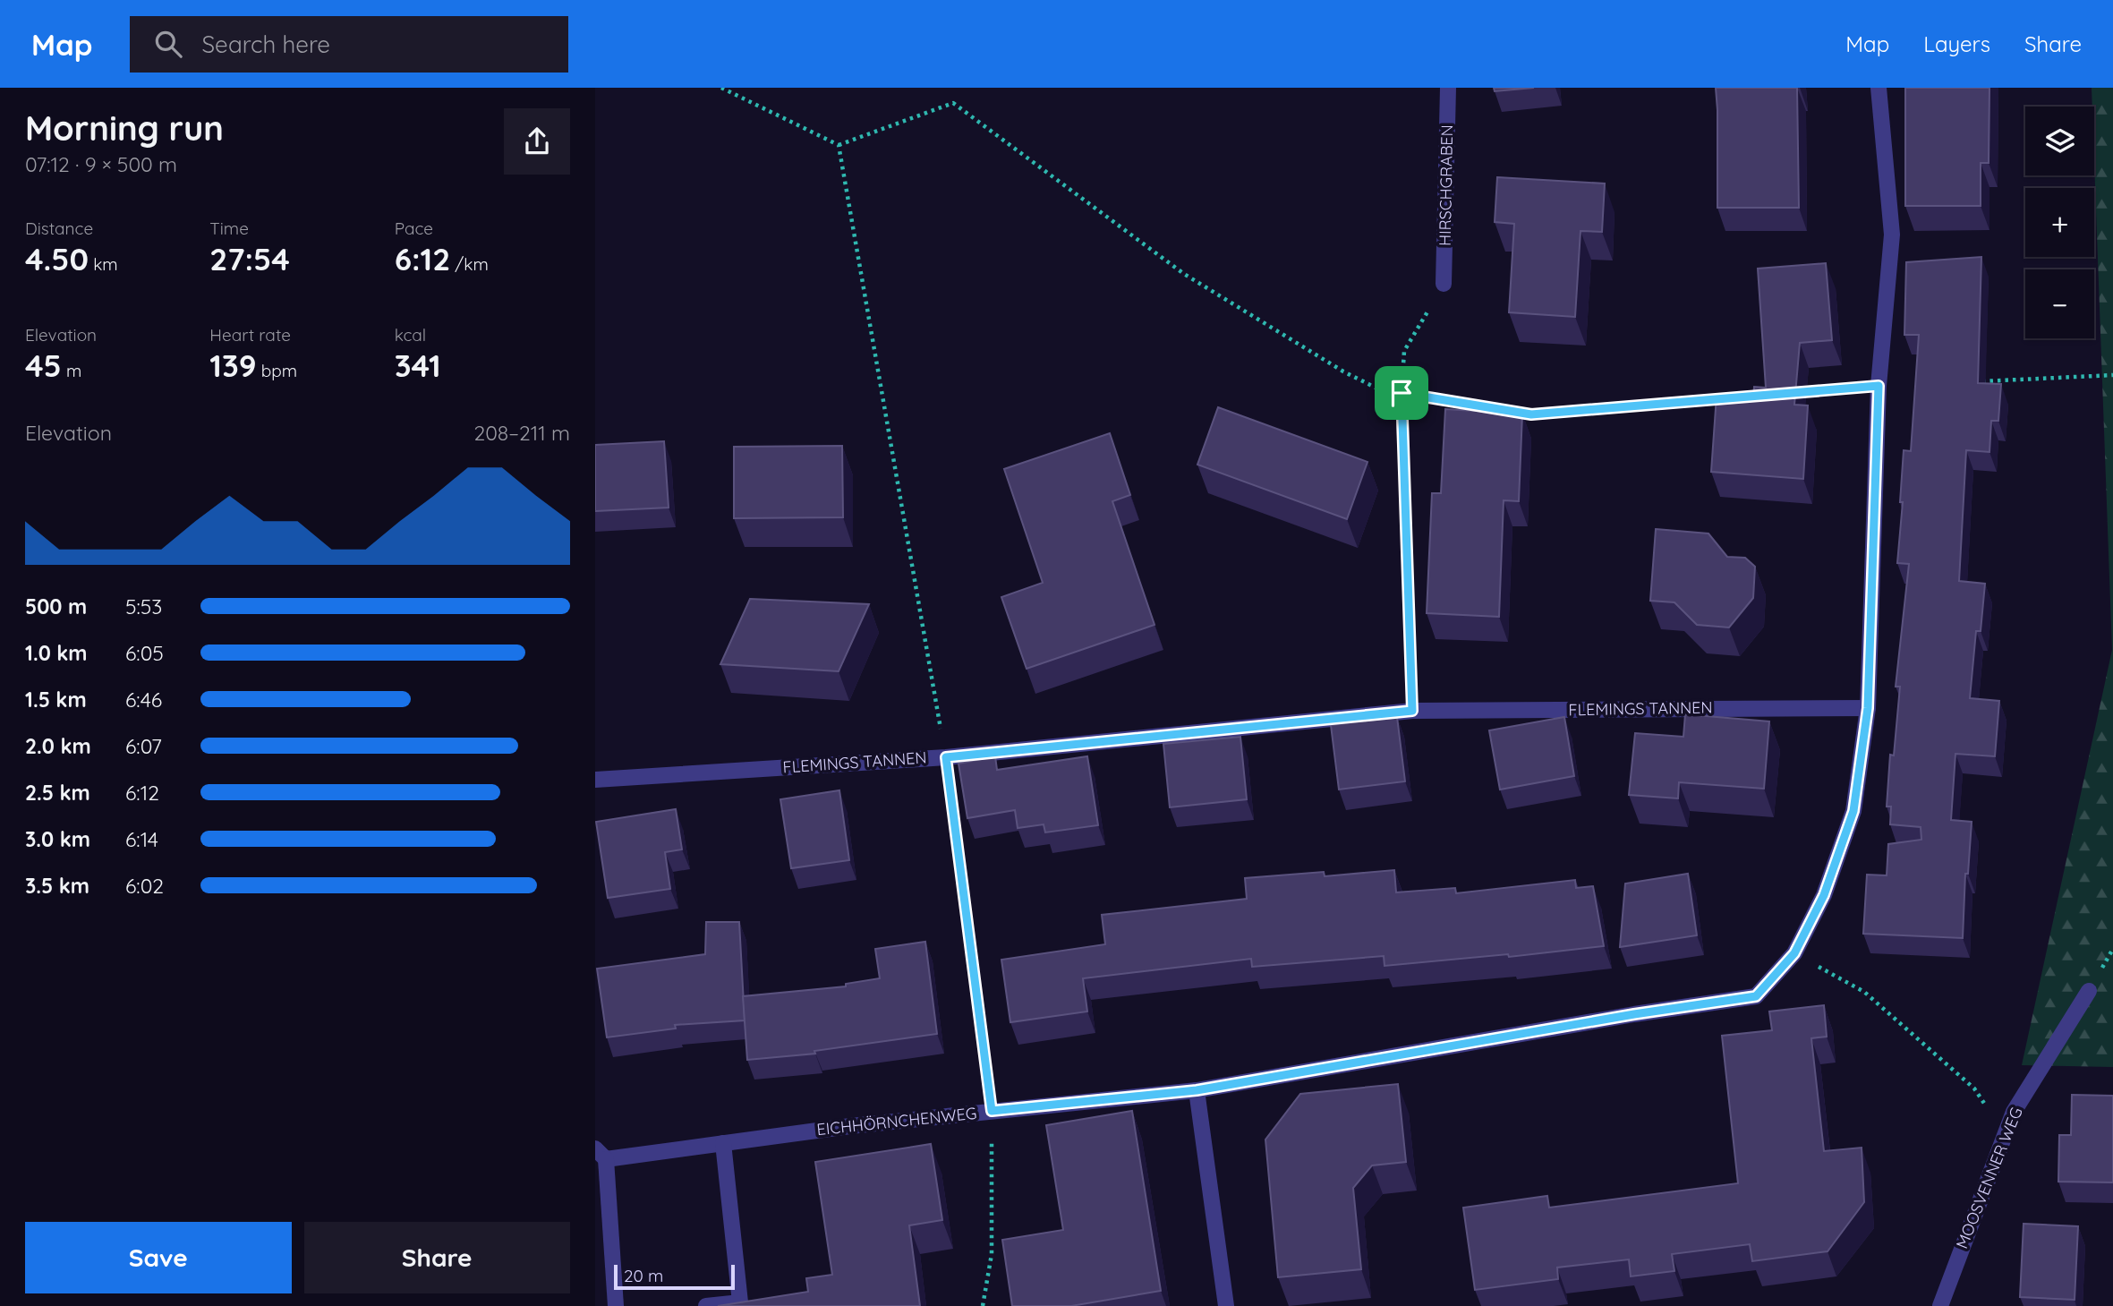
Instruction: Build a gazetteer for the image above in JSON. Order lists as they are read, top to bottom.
{
  "streets": {
    "street": [
      "HIRSCHGRABEN",
      "FLEMINGS TANNEN",
      "EICHHÖRNCHENWEG",
      "MOOSVENNER WEG"
    ]
  },
  "crossings": [
    ["FLEMINGS TANNEN", "EICHHÖRNCHENWEG"]
  ],
  "scale_bar": "20 m",
  "page": {
    "header": "Map",
    "search": "Search here",
    "nav": ["Map", "Layers", "Share"],
    "heading": ["Morning run", "07:12 · 9 × 500 m"],
    "map_buttons": ["+", "−"],
    "stats": [
      ["Distance", "4.50 km"],
      ["Time", "27:54"],
      ["Pace", "6:12 /km"],
      ["Elevation", "45 m"],
      ["Heart rate", "139 bpm"],
      ["kcal", "341"]
    ],
    "chart": ["Elevation", "208–211 m"],
    "list": [
      {
        "name": "500 m",
        "note": "5:53"
      },
      {
        "name": "1.0 km",
        "note": "6:05"
      },
      {
        "name": "1.5 km",
        "note": "6:46"
      },
      {
        "name": "2.0 km",
        "note": "6:07"
      },
      {
        "name": "2.5 km",
        "note": "6:12"
      },
      {
        "name": "3.0 km",
        "note": "6:14"
      },
      {
        "name": "3.5 km",
        "note": "6:02"
      }
    ],
    "buttons": ["Save", "Share"],
    "scale": "20 m"
  }
}
